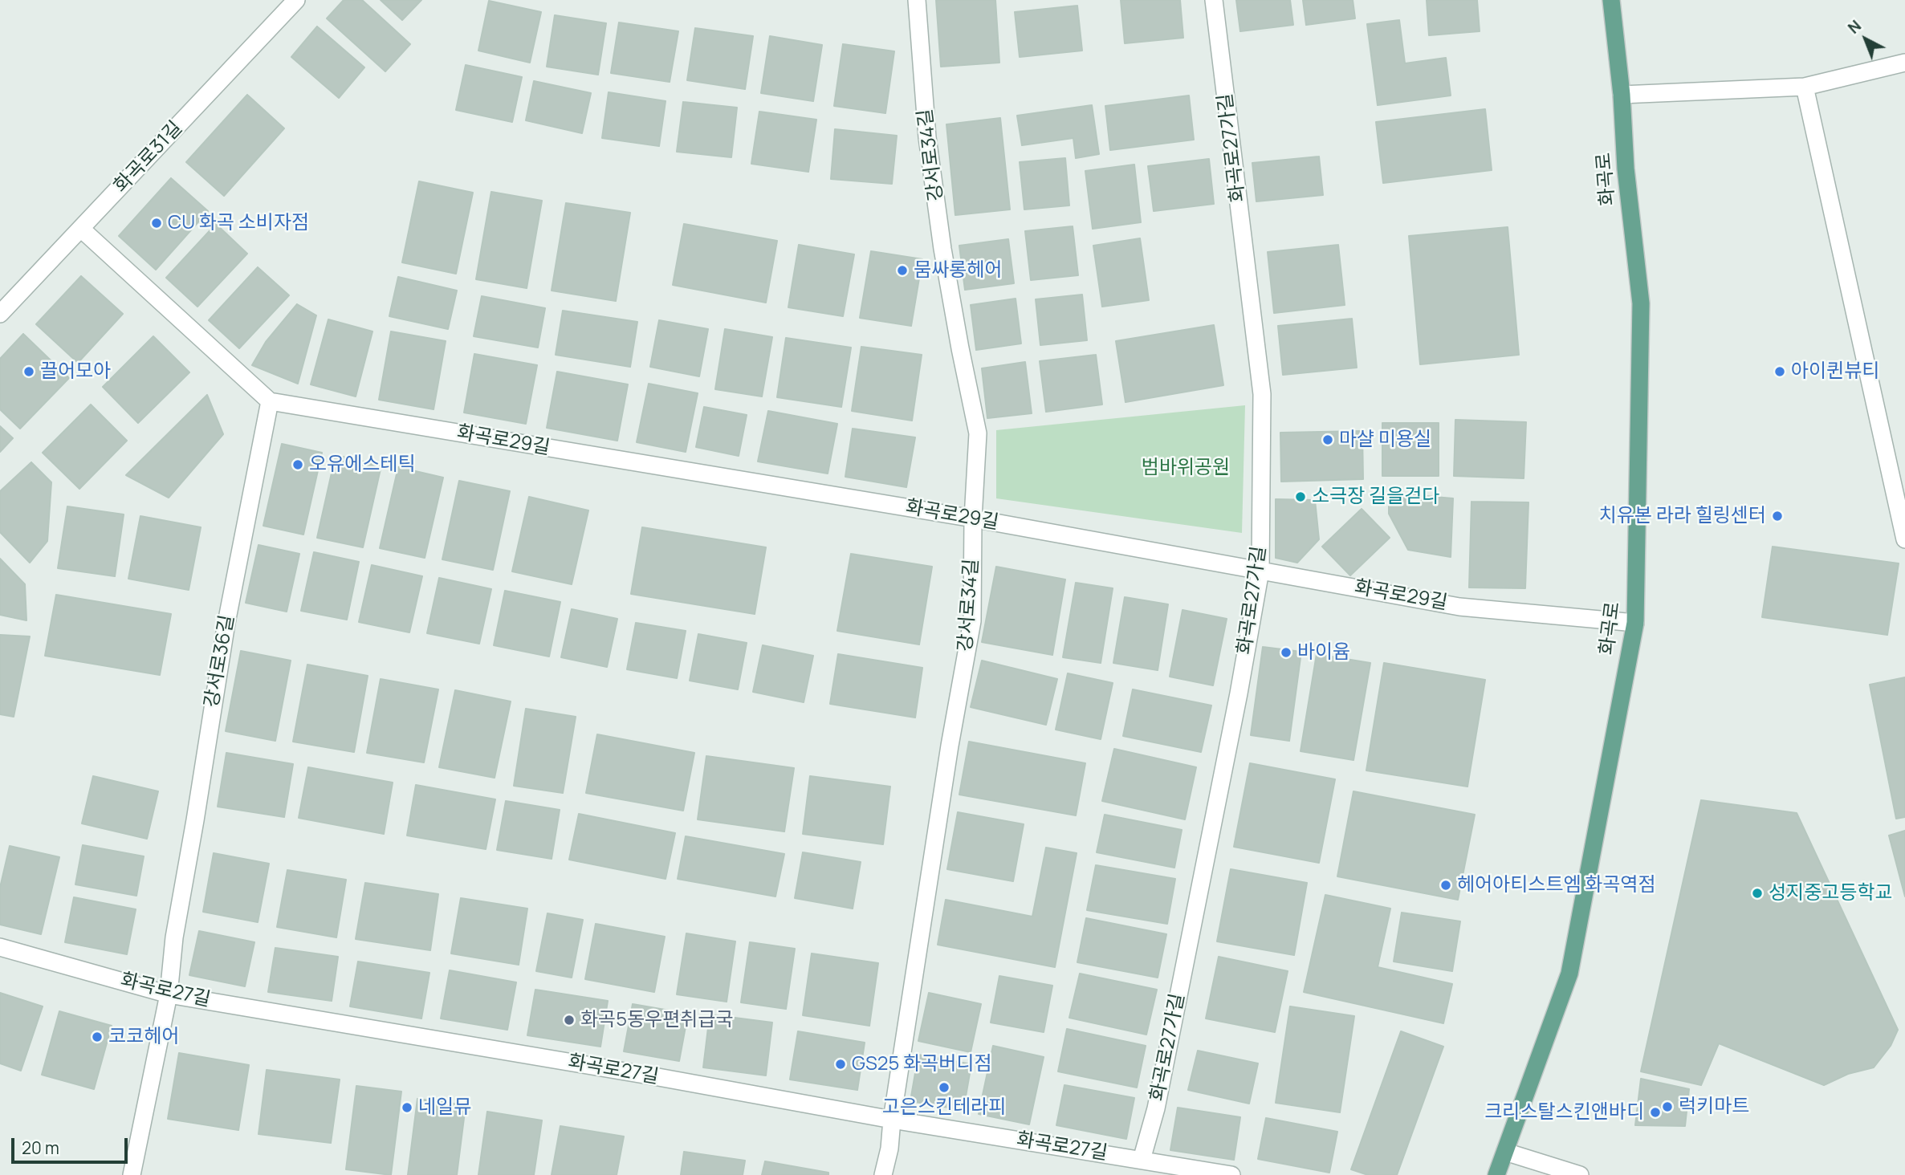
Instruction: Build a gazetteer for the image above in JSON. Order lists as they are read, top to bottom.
{
  "streets": {
    "main road": ["화곡로"],
    "street": [
      "화곡로27가길",
      "강서로34길",
      "화곡로31길",
      "화곡로29길",
      "강서로36길",
      "화곡로27길"
    ]
  },
  "crossings": [
    ["화곡로27가길", "화곡로29길"],
    ["화곡로27가길", "화곡로27길"],
    ["강서로34길", "화곡로29길"],
    ["강서로34길", "화곡로27길"],
    ["화곡로", "화곡로29길"],
    ["화곡로29길", "강서로36길"],
    ["강서로36길", "화곡로27길"]
  ],
  "parks": ["범바위공원"],
  "places": [
    "CU 화곡 소비자점",
    "뭄싸롱헤어",
    "끌어모아",
    "아이퀸뷰티",
    "마샬 미용실",
    "오유에스테틱",
    "소극장 길을걷다",
    "치유본 라라 힐링센터",
    "바이윰",
    "헤어아티스트엠 화곡역점",
    "성지중고등학교",
    "화곡5동우편취급국",
    "코코헤어",
    "GS25 화곡버디점",
    "고은스킨테라피",
    "럭키마트",
    "네일뮤",
    "크리스탈스킨앤바디"
  ],
  "scale_bar": "20 m",
  "north": "top left"
}
